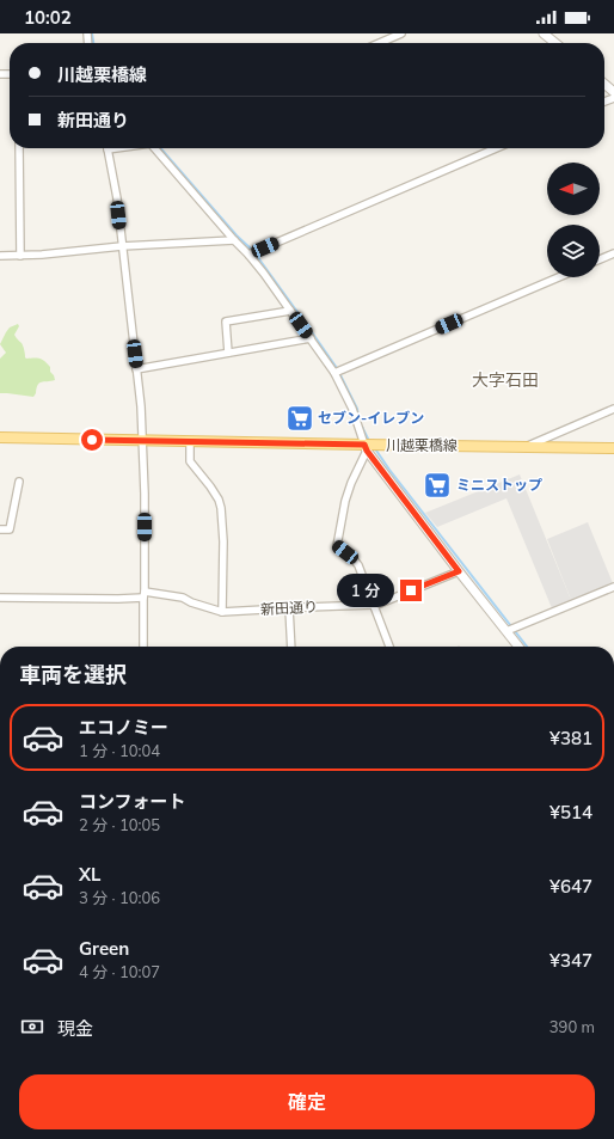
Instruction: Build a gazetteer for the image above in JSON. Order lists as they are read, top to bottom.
{
  "streets": {
    "main road": ["川越栗橋線"],
    "street": ["新田通り"]
  },
  "districts": ["大字石田"],
  "places": {
    "supermarket": ["セブン-イレブン", "ミニストップ"]
  },
  "north": "left",
  "page": {
    "status": "10:02",
    "banner": ["川越栗橋線", "新田通り"],
    "bubble": "1 分",
    "heading": "車両を選択",
    "list": [
      {
        "name": "エコノミー",
        "note": "1 分 · 10:04",
        "value": "¥381"
      },
      {
        "name": "コンフォート",
        "note": "2 分 · 10:05",
        "value": "¥514"
      },
      {
        "name": "XL",
        "note": "3 分 · 10:06",
        "value": "¥647"
      },
      {
        "name": "Green",
        "note": "4 分 · 10:07",
        "value": "¥347"
      }
    ],
    "pay": ["現金", "390 m"],
    "buttons": "確定"
  }
}
